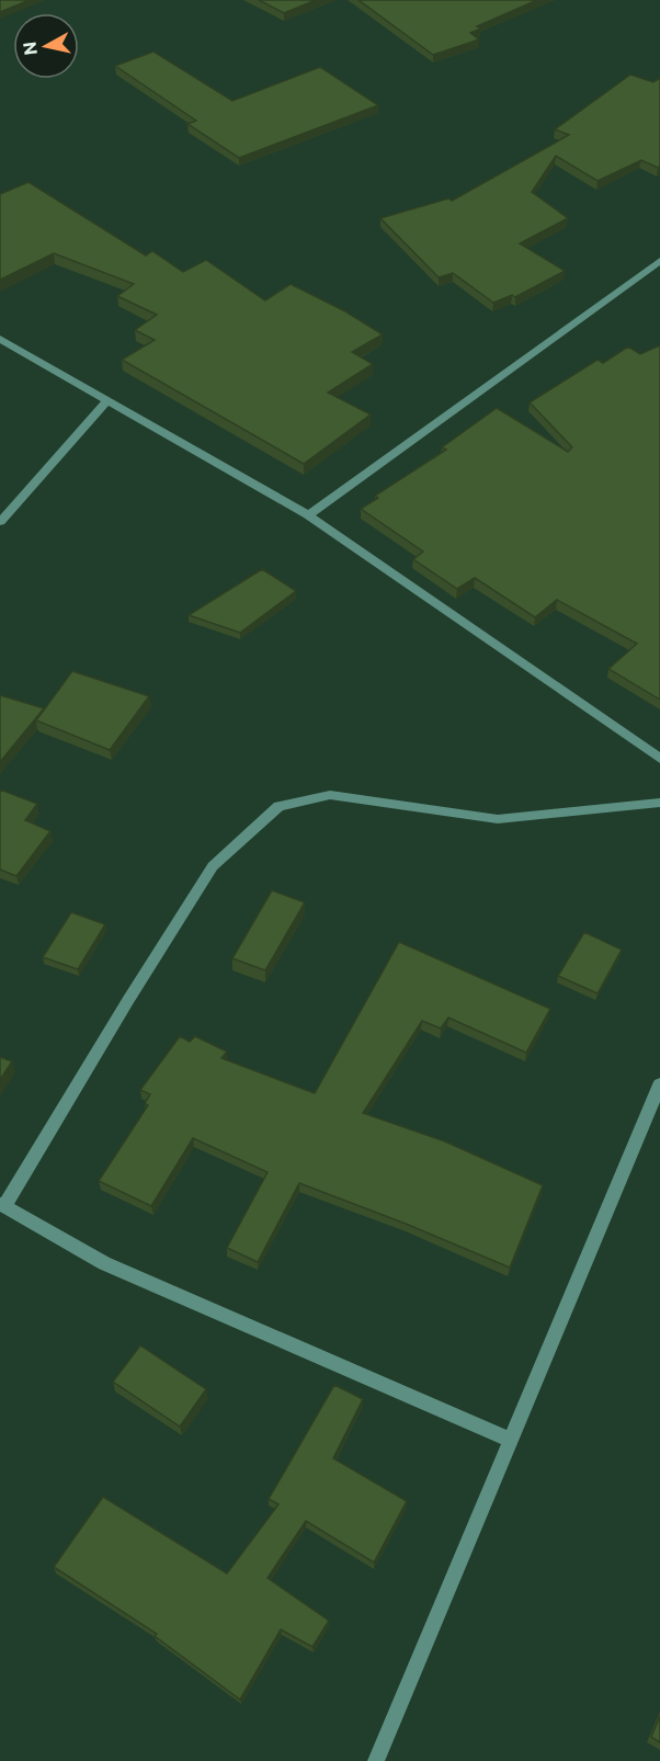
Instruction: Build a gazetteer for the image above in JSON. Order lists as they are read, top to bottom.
{
  "north": "left"
}
